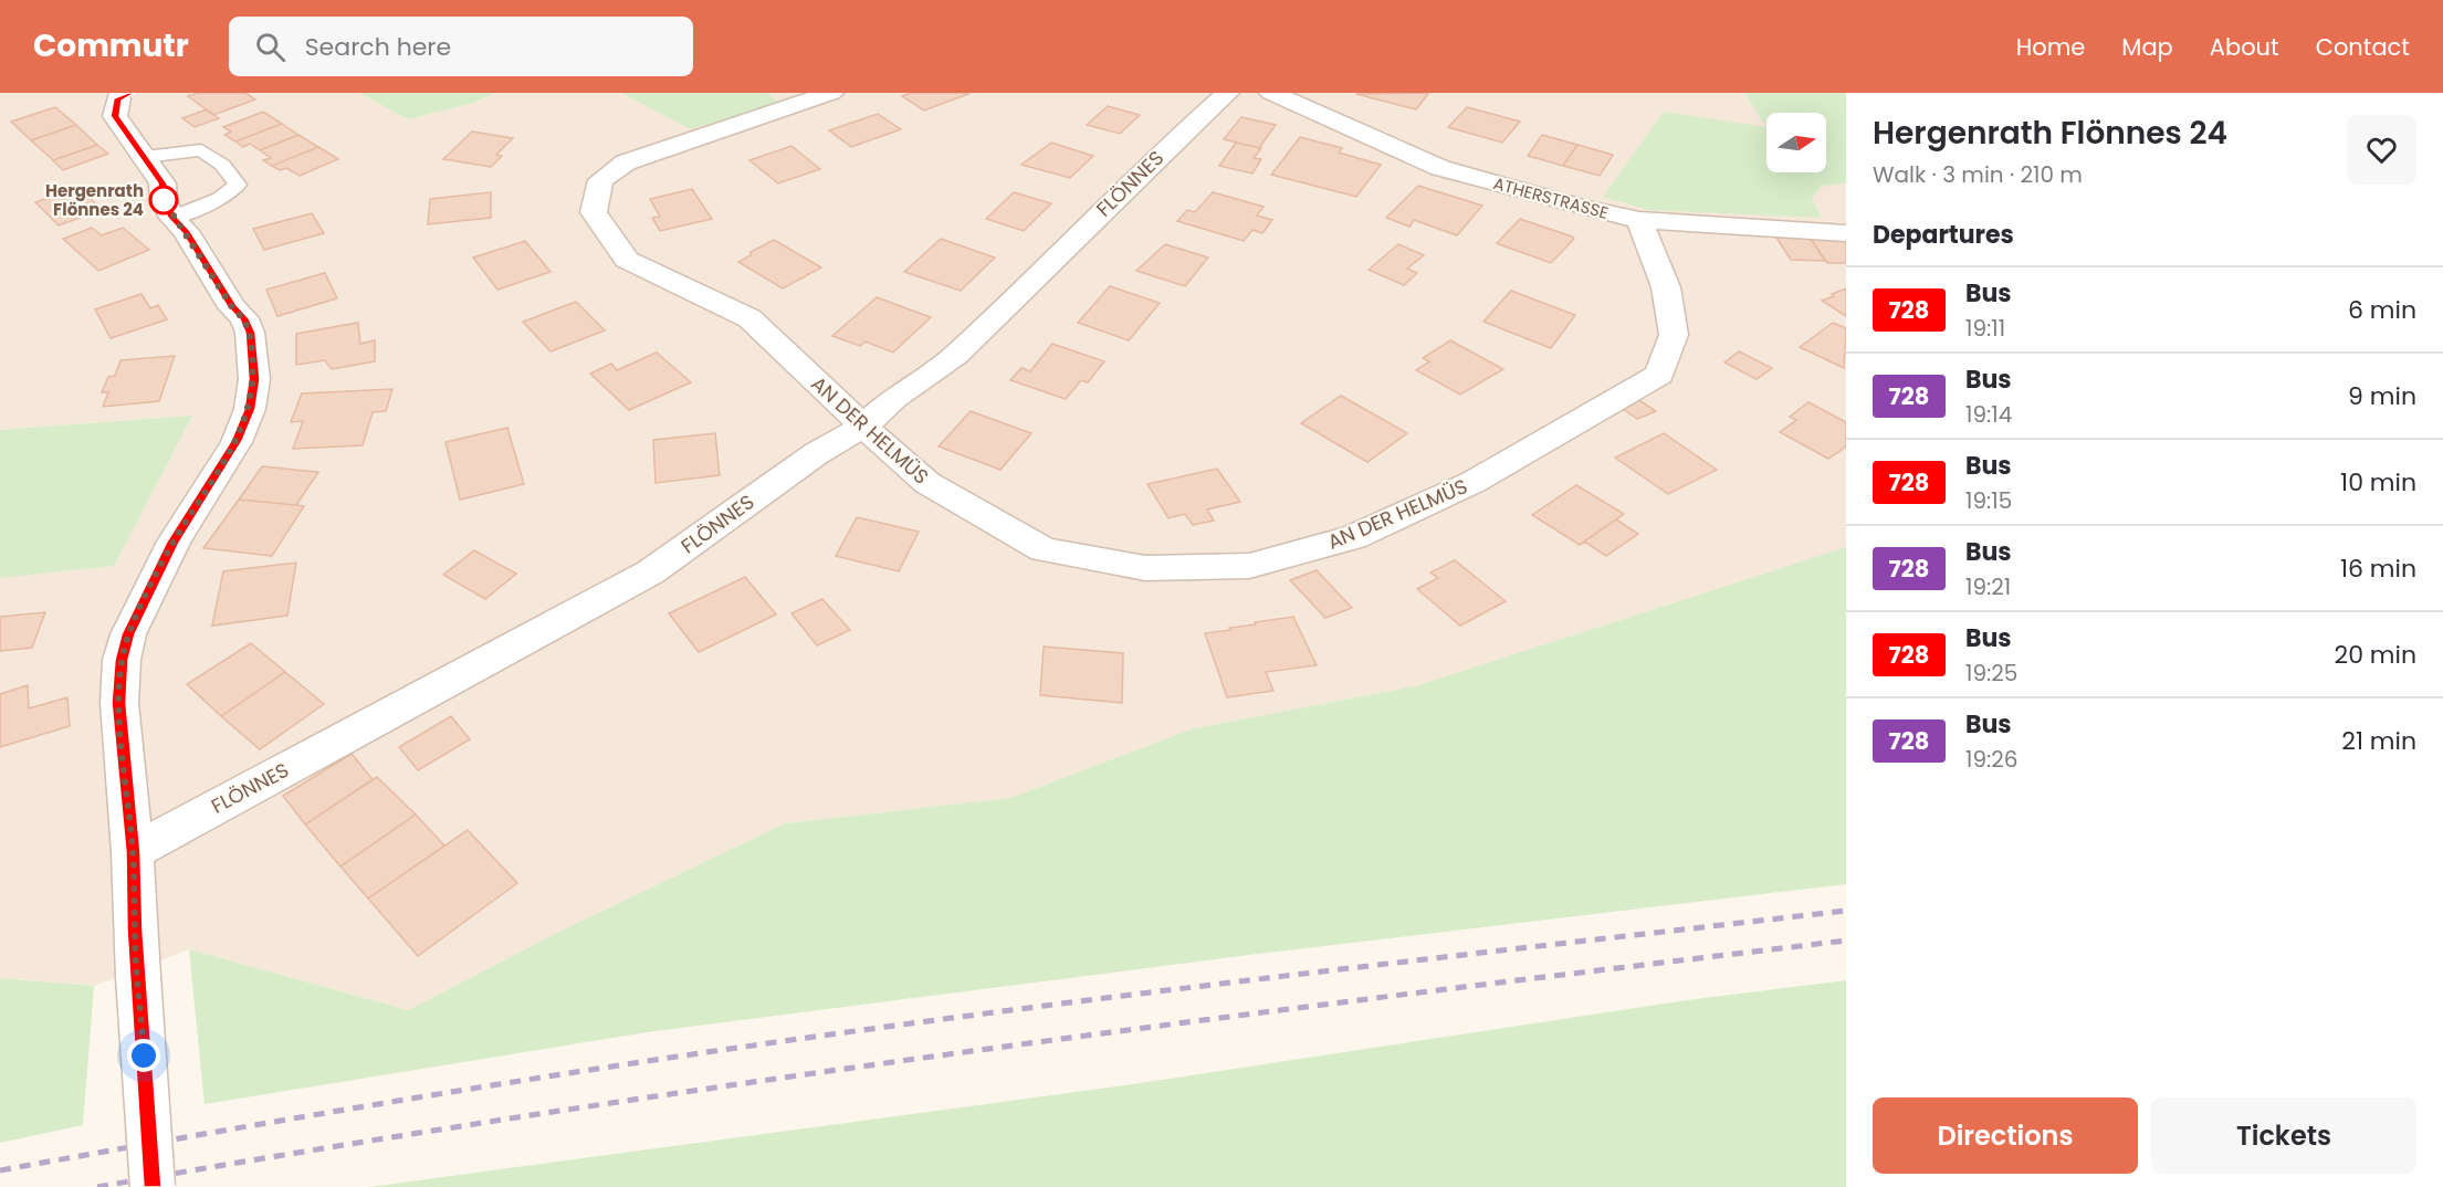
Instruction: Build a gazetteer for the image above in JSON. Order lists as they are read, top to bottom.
{
  "streets": {
    "street": ["FLÖNNES", "ATHERSTRASSE", "AN DER HELMÜS"]
  },
  "crossings": [
    ["FLÖNNES", "AN DER HELMÜS"],
    ["ATHERSTRASSE", "AN DER HELMÜS"]
  ],
  "places": ["Hergenrath Flönnes 24"],
  "lines": ["bus line 728"],
  "north": "right",
  "page": {
    "header": "Commutr",
    "search": "Search here",
    "nav": [
      "Home",
      "Map",
      "About",
      "Contact"
    ],
    "heading": [
      ["Hergenrath Flönnes 24", "Walk · 3 min · 210 m"],
      "Departures"
    ],
    "list": [
      {
        "mark": "728",
        "name": "Bus",
        "note": "19:11",
        "value": "6 min"
      },
      {
        "mark": "728",
        "name": "Bus",
        "note": "19:14",
        "value": "9 min"
      },
      {
        "mark": "728",
        "name": "Bus",
        "note": "19:15",
        "value": "10 min"
      },
      {
        "mark": "728",
        "name": "Bus",
        "note": "19:21",
        "value": "16 min"
      },
      {
        "mark": "728",
        "name": "Bus",
        "note": "19:25",
        "value": "20 min"
      },
      {
        "mark": "728",
        "name": "Bus",
        "note": "19:26",
        "value": "21 min"
      }
    ],
    "buttons": ["Directions", "Tickets"]
  }
}
